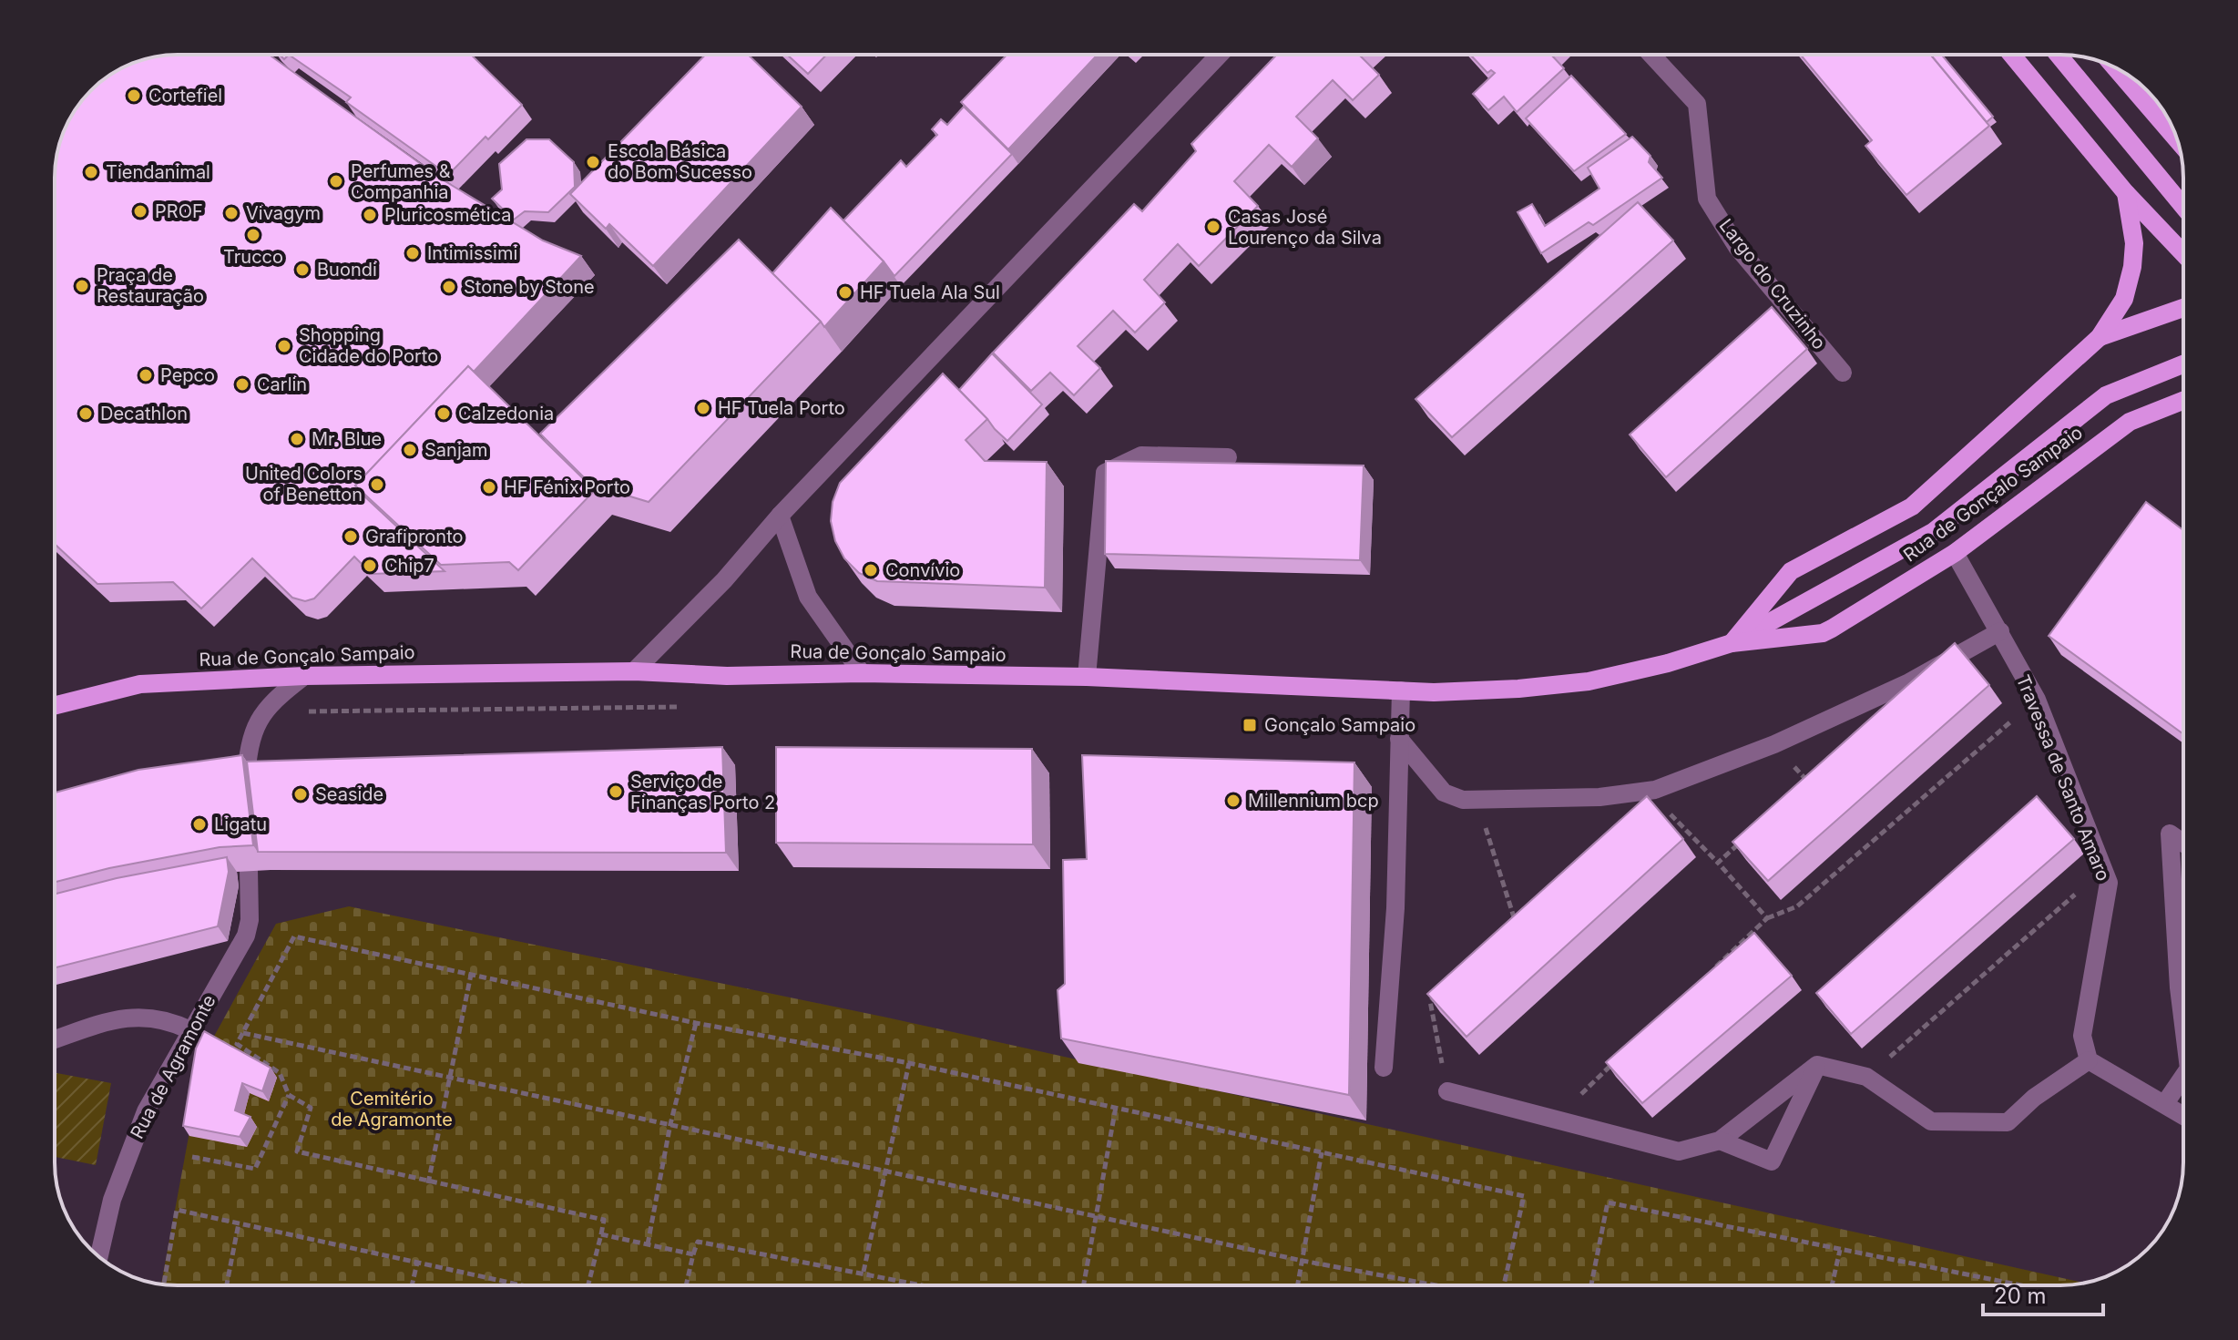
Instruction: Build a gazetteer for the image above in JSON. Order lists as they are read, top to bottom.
{
  "streets": {
    "main road": ["Rua de Gonçalo Sampaio"],
    "street": ["Largo do Cruzinho", "Travessa de Santo Amaro", "Rua de Agramonte"]
  },
  "crossings": [
    ["Rua de Gonçalo Sampaio", "Travessa de Santo Amaro"]
  ],
  "parks": ["Cemitério de Agramonte"],
  "places": {
    "other": [
      "Cortefiel",
      "Escola Básica do Bom Sucesso",
      "Tiendanimal",
      "Perfumes & Companhia",
      "PROF",
      "Vivagym",
      "Pluricosmética",
      "Casas José Lourenço da Silva",
      "Trucco",
      "Intimissimi",
      "Buondi",
      "Praça de Restauração",
      "Stone by Stone",
      "HF Tuela Ala Sul",
      "Shopping Cidade do Porto",
      "Pepco",
      "Carlin",
      "HF Tuela Porto",
      "Decathlon",
      "Calzedonia",
      "Mr. Blue",
      "Sanjam",
      "United Colors of Benetton",
      "HF Fénix Porto",
      "Grafipronto",
      "Chip7",
      "Convívio",
      "Serviço de Finanças Porto 2",
      "Seaside",
      "Millennium bcp",
      "Ligatu"
    ],
    "transit": ["Gonçalo Sampaio"]
  },
  "scale_bar": "20 m"
}
